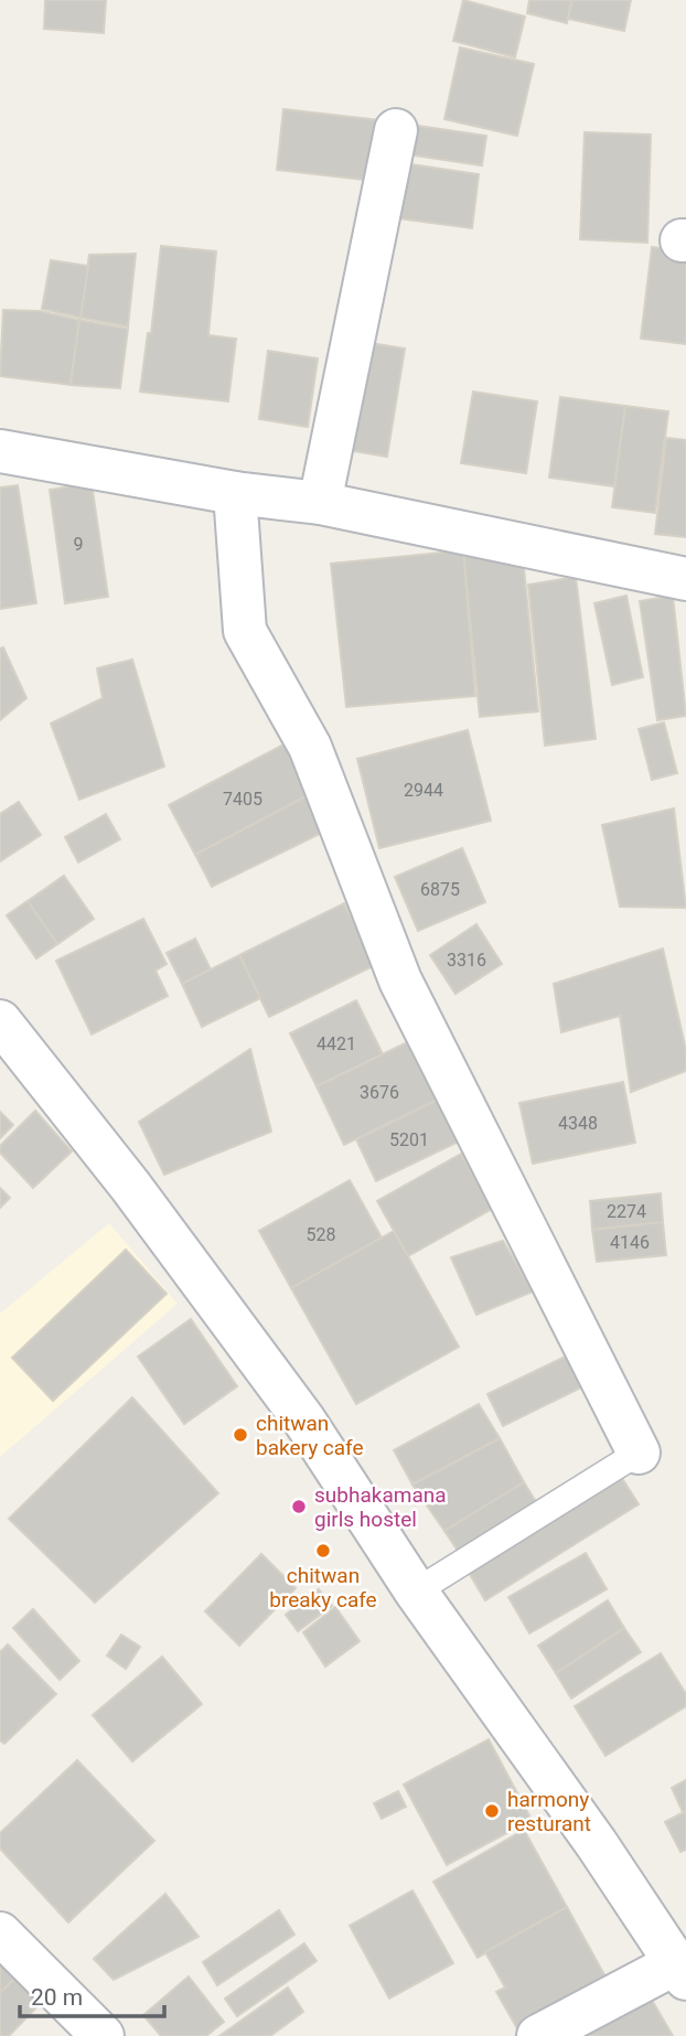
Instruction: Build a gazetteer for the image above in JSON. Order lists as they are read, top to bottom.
{
  "places": [
    "chitwan bakery cafe",
    "subhakamana girls hostel",
    "chitwan breaky cafe",
    "harmony resturant"
  ],
  "house_numbers": [
    "9",
    "2944",
    "7405",
    "6875",
    "3316",
    "4421",
    "3676",
    "4348",
    "5201",
    "2274",
    "528",
    "4146"
  ],
  "scale_bar": "20 m"
}
